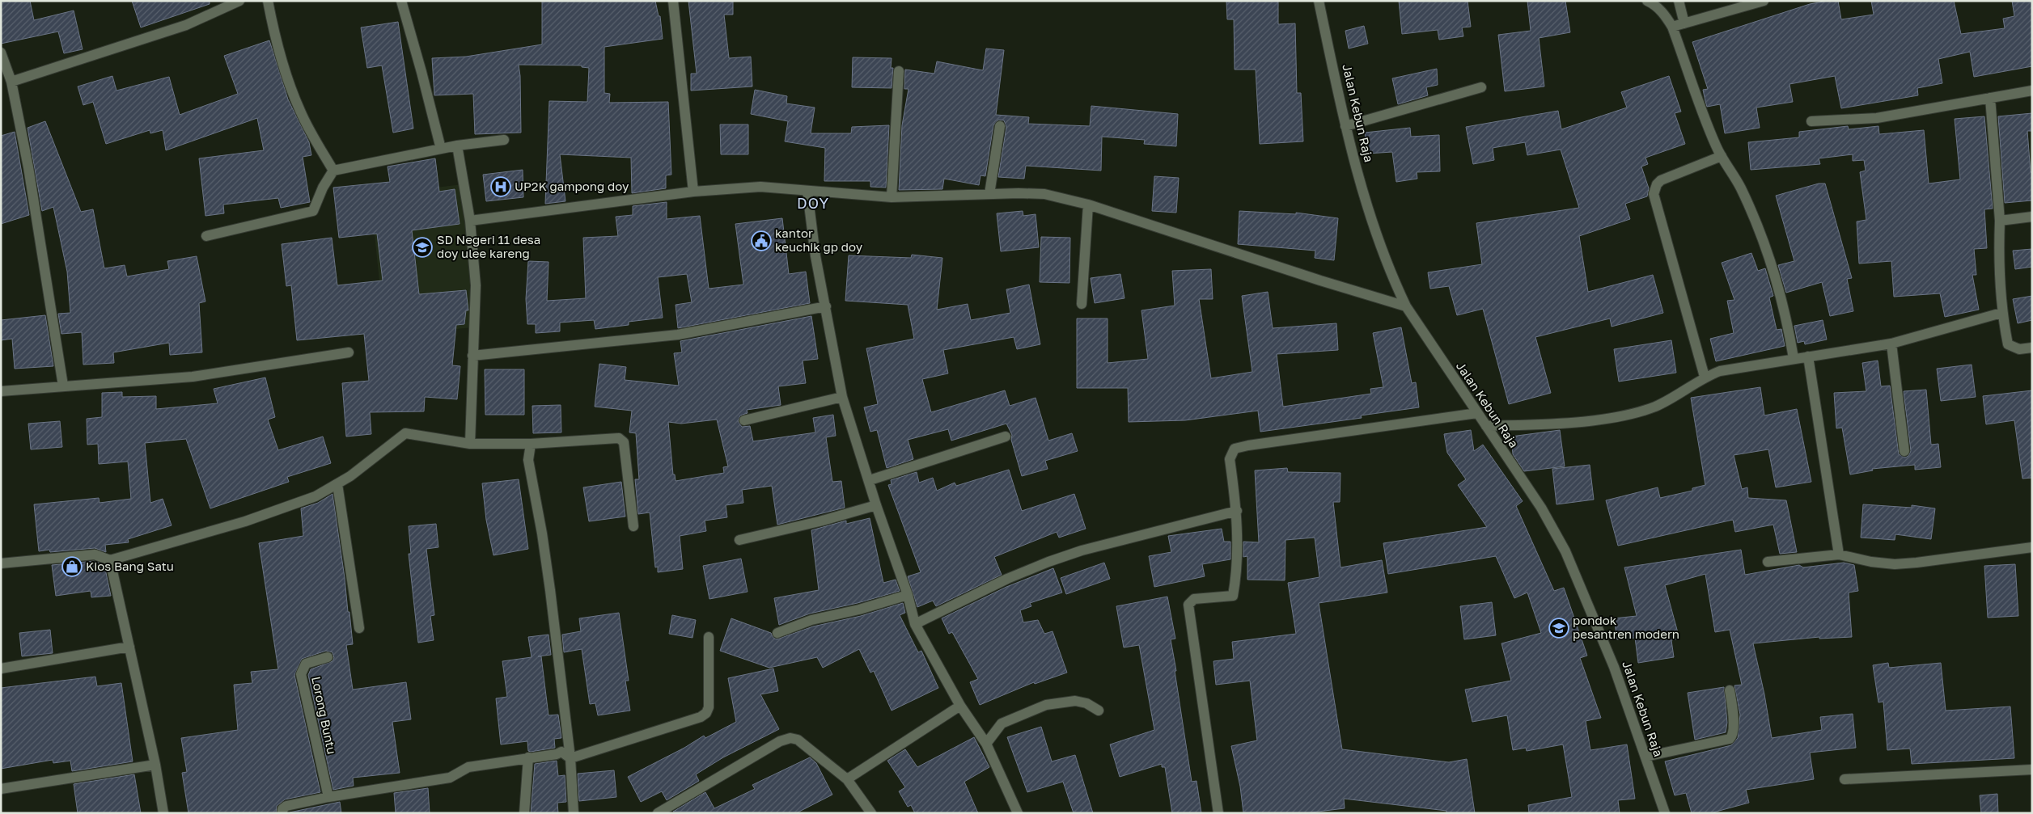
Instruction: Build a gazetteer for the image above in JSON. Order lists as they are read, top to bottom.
{
  "streets": {
    "street": ["Jalan Kebun Raja", "Lorong Buntu"]
  },
  "districts": ["DOY"],
  "places": {
    "hospital": ["UP2K gampong doy"],
    "public building": ["kantor keuchik gp doy"],
    "school or university": ["SD Negeri 11 desa doy ulee kareng", "pondok pesantren modern"],
    "shop": ["Kios Bang Satu"]
  }
}
